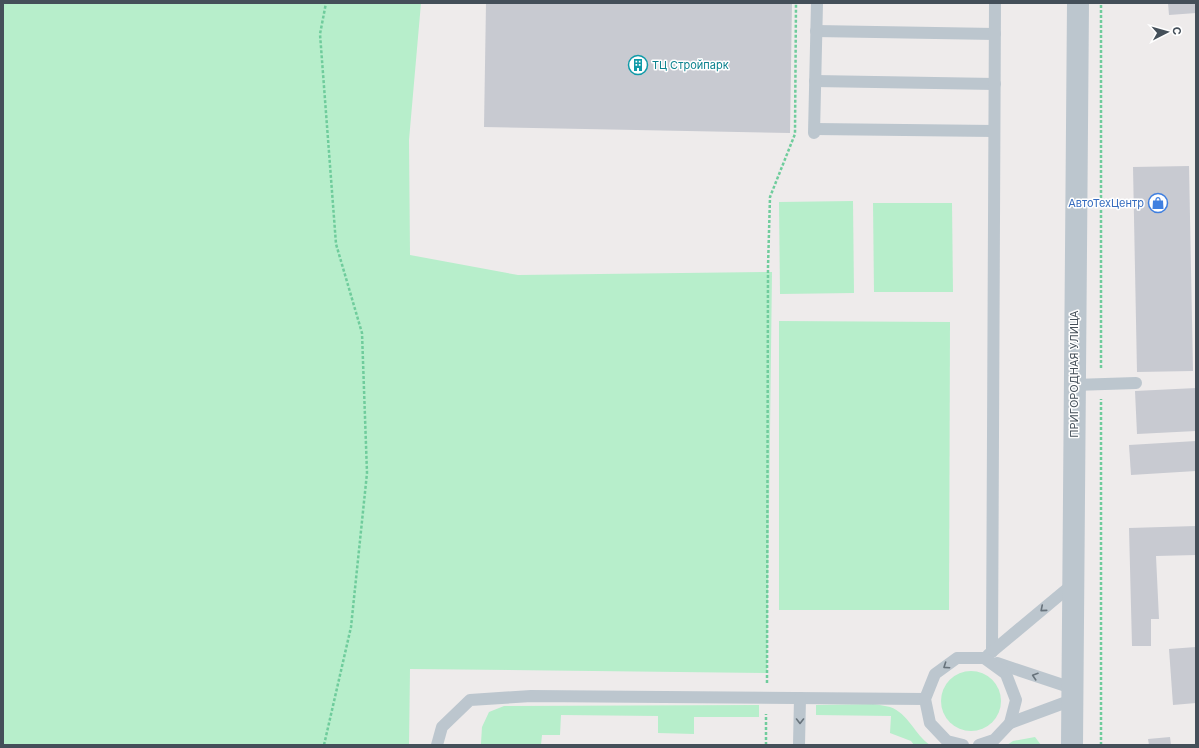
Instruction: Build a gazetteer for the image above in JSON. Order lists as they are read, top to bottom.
{
  "streets": {
    "street": ["ПРИГОРОДНАЯ УЛИЦА"]
  },
  "places": {
    "building": ["ТЦ Стройпарк"],
    "shop": ["АвтоТехЦентр"]
  },
  "north": "right"
}
